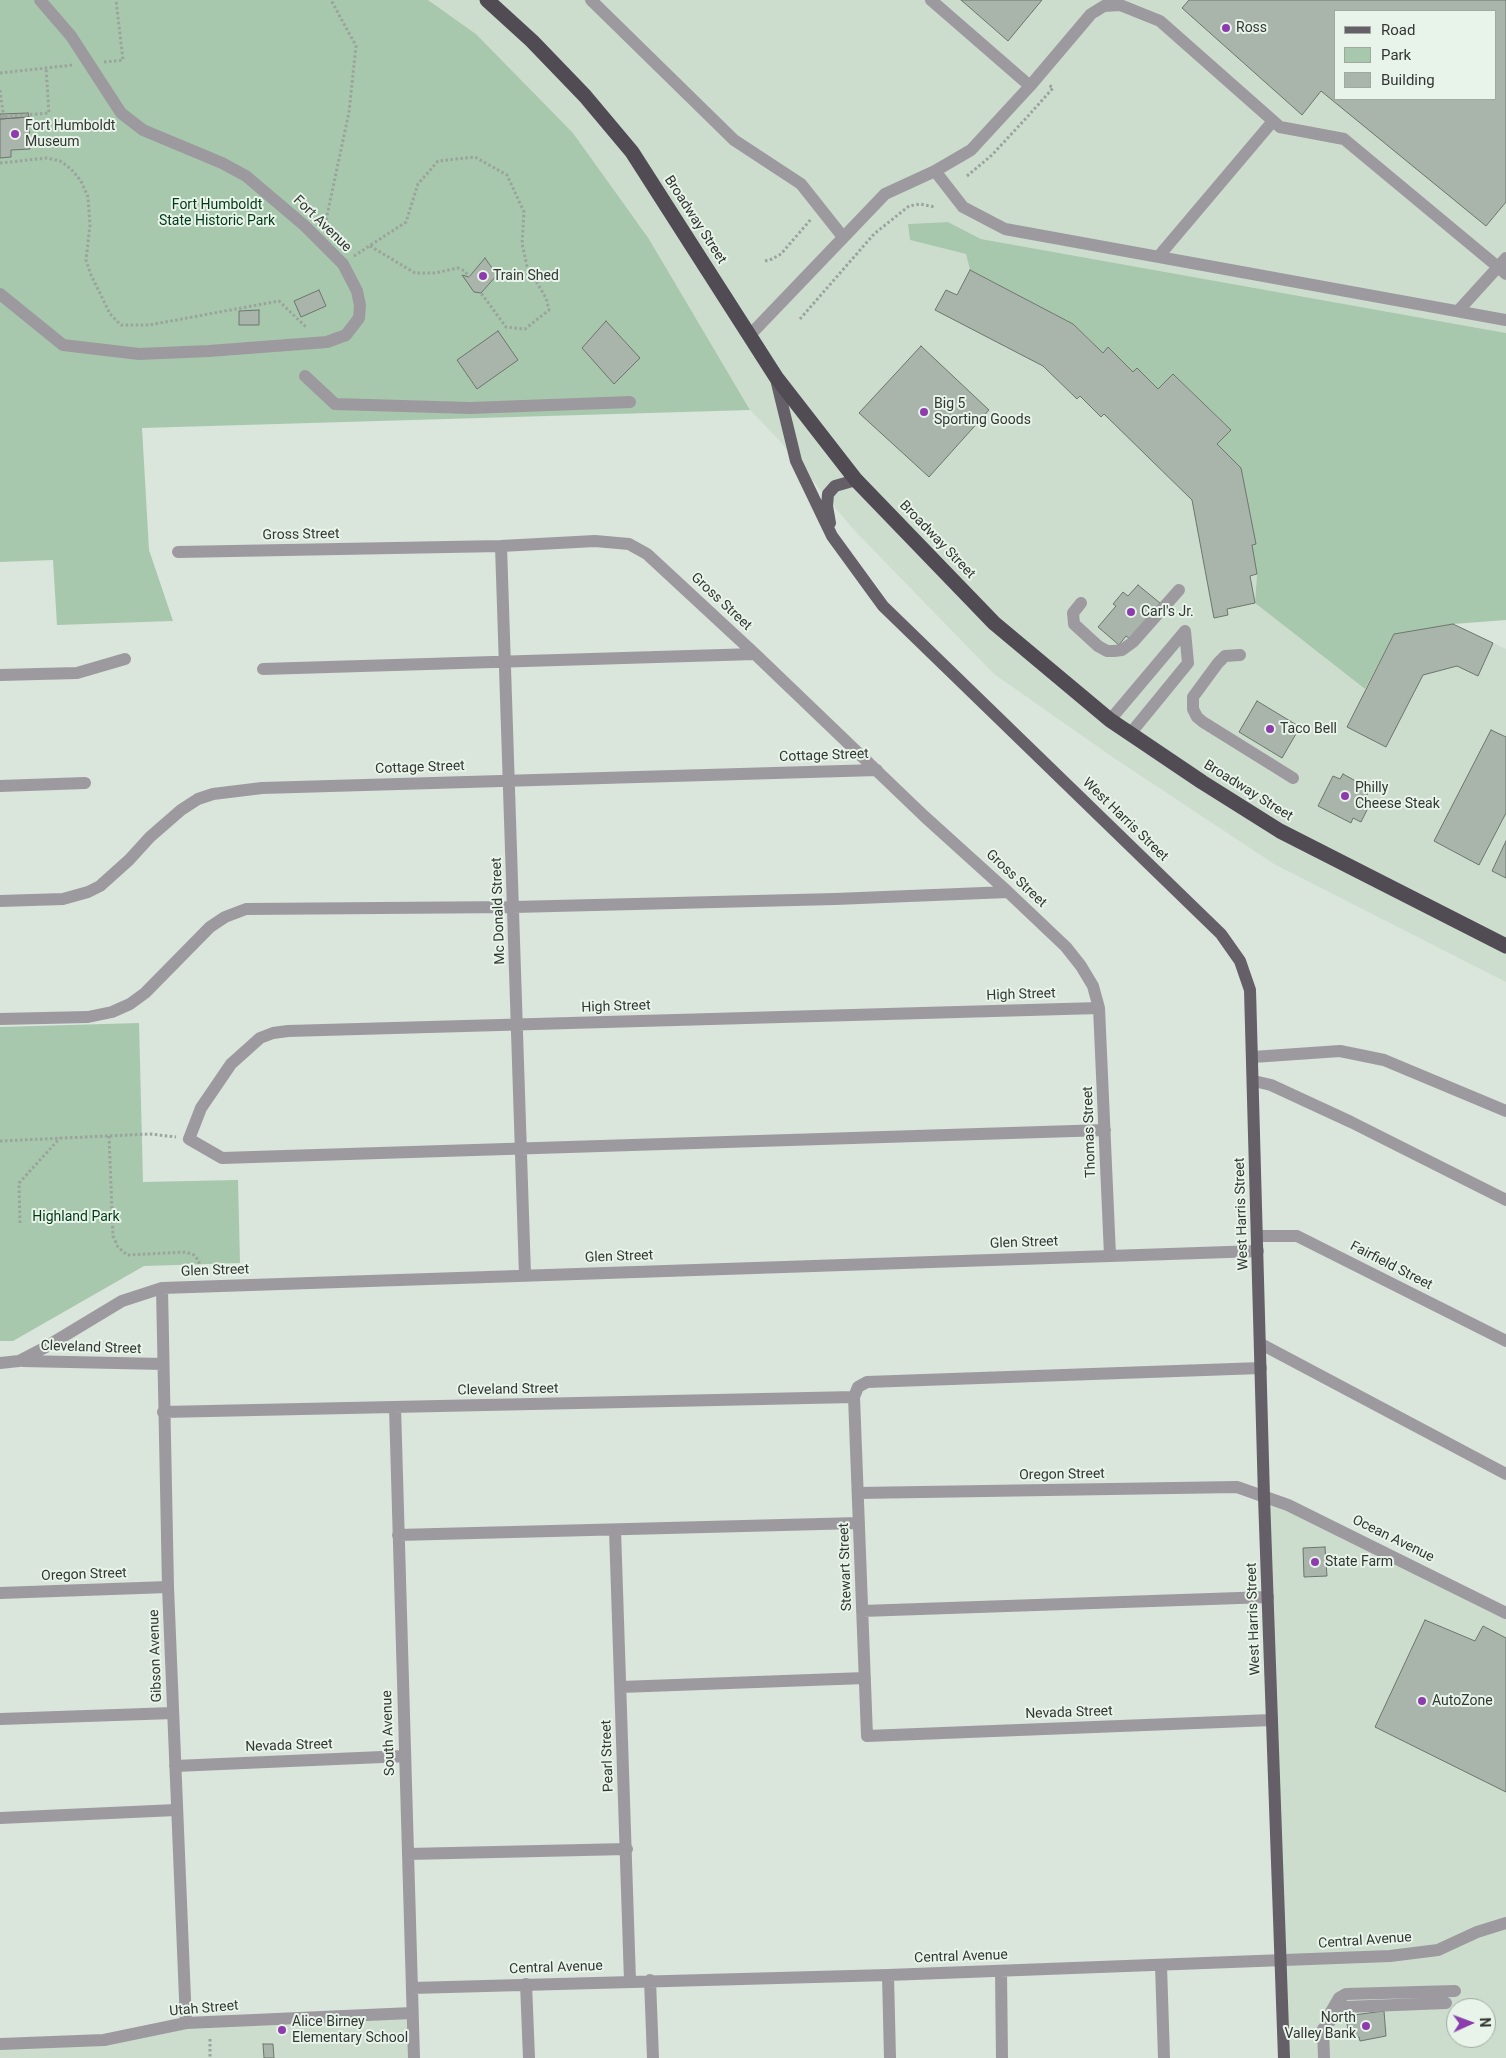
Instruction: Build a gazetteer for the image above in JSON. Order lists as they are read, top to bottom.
{
  "streets": {
    "highway": ["Broadway Street"],
    "main road": ["West Harris Street"],
    "street": [
      "Fort Avenue",
      "Gross Street",
      "Cottage Street",
      "Mc Donald Street",
      "High Street",
      "Thomas Street",
      "Glen Street",
      "Fairfield Street",
      "Cleveland Street",
      "Oregon Street",
      "Ocean Avenue",
      "Stewart Street",
      "Gibson Avenue",
      "Nevada Street",
      "South Avenue",
      "Pearl Street",
      "Central Avenue",
      "Utah Street"
    ]
  },
  "crossings": [
    ["Broadway Street", "West Harris Street"],
    ["Gross Street", "Cottage Street"],
    ["Gross Street", "Mc Donald Street"],
    ["Gross Street", "High Street"],
    ["Gross Street", "Thomas Street"],
    ["Cottage Street", "Mc Donald Street"],
    ["West Harris Street", "Glen Street"],
    ["West Harris Street", "Fairfield Street"],
    ["West Harris Street", "Oregon Street"],
    ["West Harris Street", "Ocean Avenue"],
    ["West Harris Street", "Nevada Street"],
    ["West Harris Street", "Central Avenue"],
    ["Mc Donald Street", "High Street"],
    ["Mc Donald Street", "Glen Street"],
    ["High Street", "Thomas Street"],
    ["Thomas Street", "Glen Street"],
    ["Glen Street", "Cleveland Street"],
    ["Glen Street", "Gibson Avenue"],
    ["Cleveland Street", "Stewart Street"],
    ["Cleveland Street", "Gibson Avenue"],
    ["Cleveland Street", "South Avenue"],
    ["Oregon Street", "Ocean Avenue"],
    ["Oregon Street", "Stewart Street"],
    ["Oregon Street", "Gibson Avenue"],
    ["Stewart Street", "Nevada Street"],
    ["Gibson Avenue", "Nevada Street"],
    ["Gibson Avenue", "Utah Street"],
    ["Nevada Street", "South Avenue"],
    ["South Avenue", "Central Avenue"],
    ["South Avenue", "Utah Street"],
    ["Pearl Street", "Central Avenue"]
  ],
  "parks": ["Fort Humboldt State Historic Park", "Highland Park"],
  "places": [
    "Ross",
    "Fort Humboldt Museum",
    "Train Shed",
    "Big 5 Sporting Goods",
    "Carl's Jr.",
    "Taco Bell",
    "Philly Cheese Steak",
    "State Farm",
    "AutoZone",
    "North Valley Bank",
    "Alice Birney Elementary School"
  ],
  "legend": ["Road", "Park", "Building"],
  "north": "right"
}
